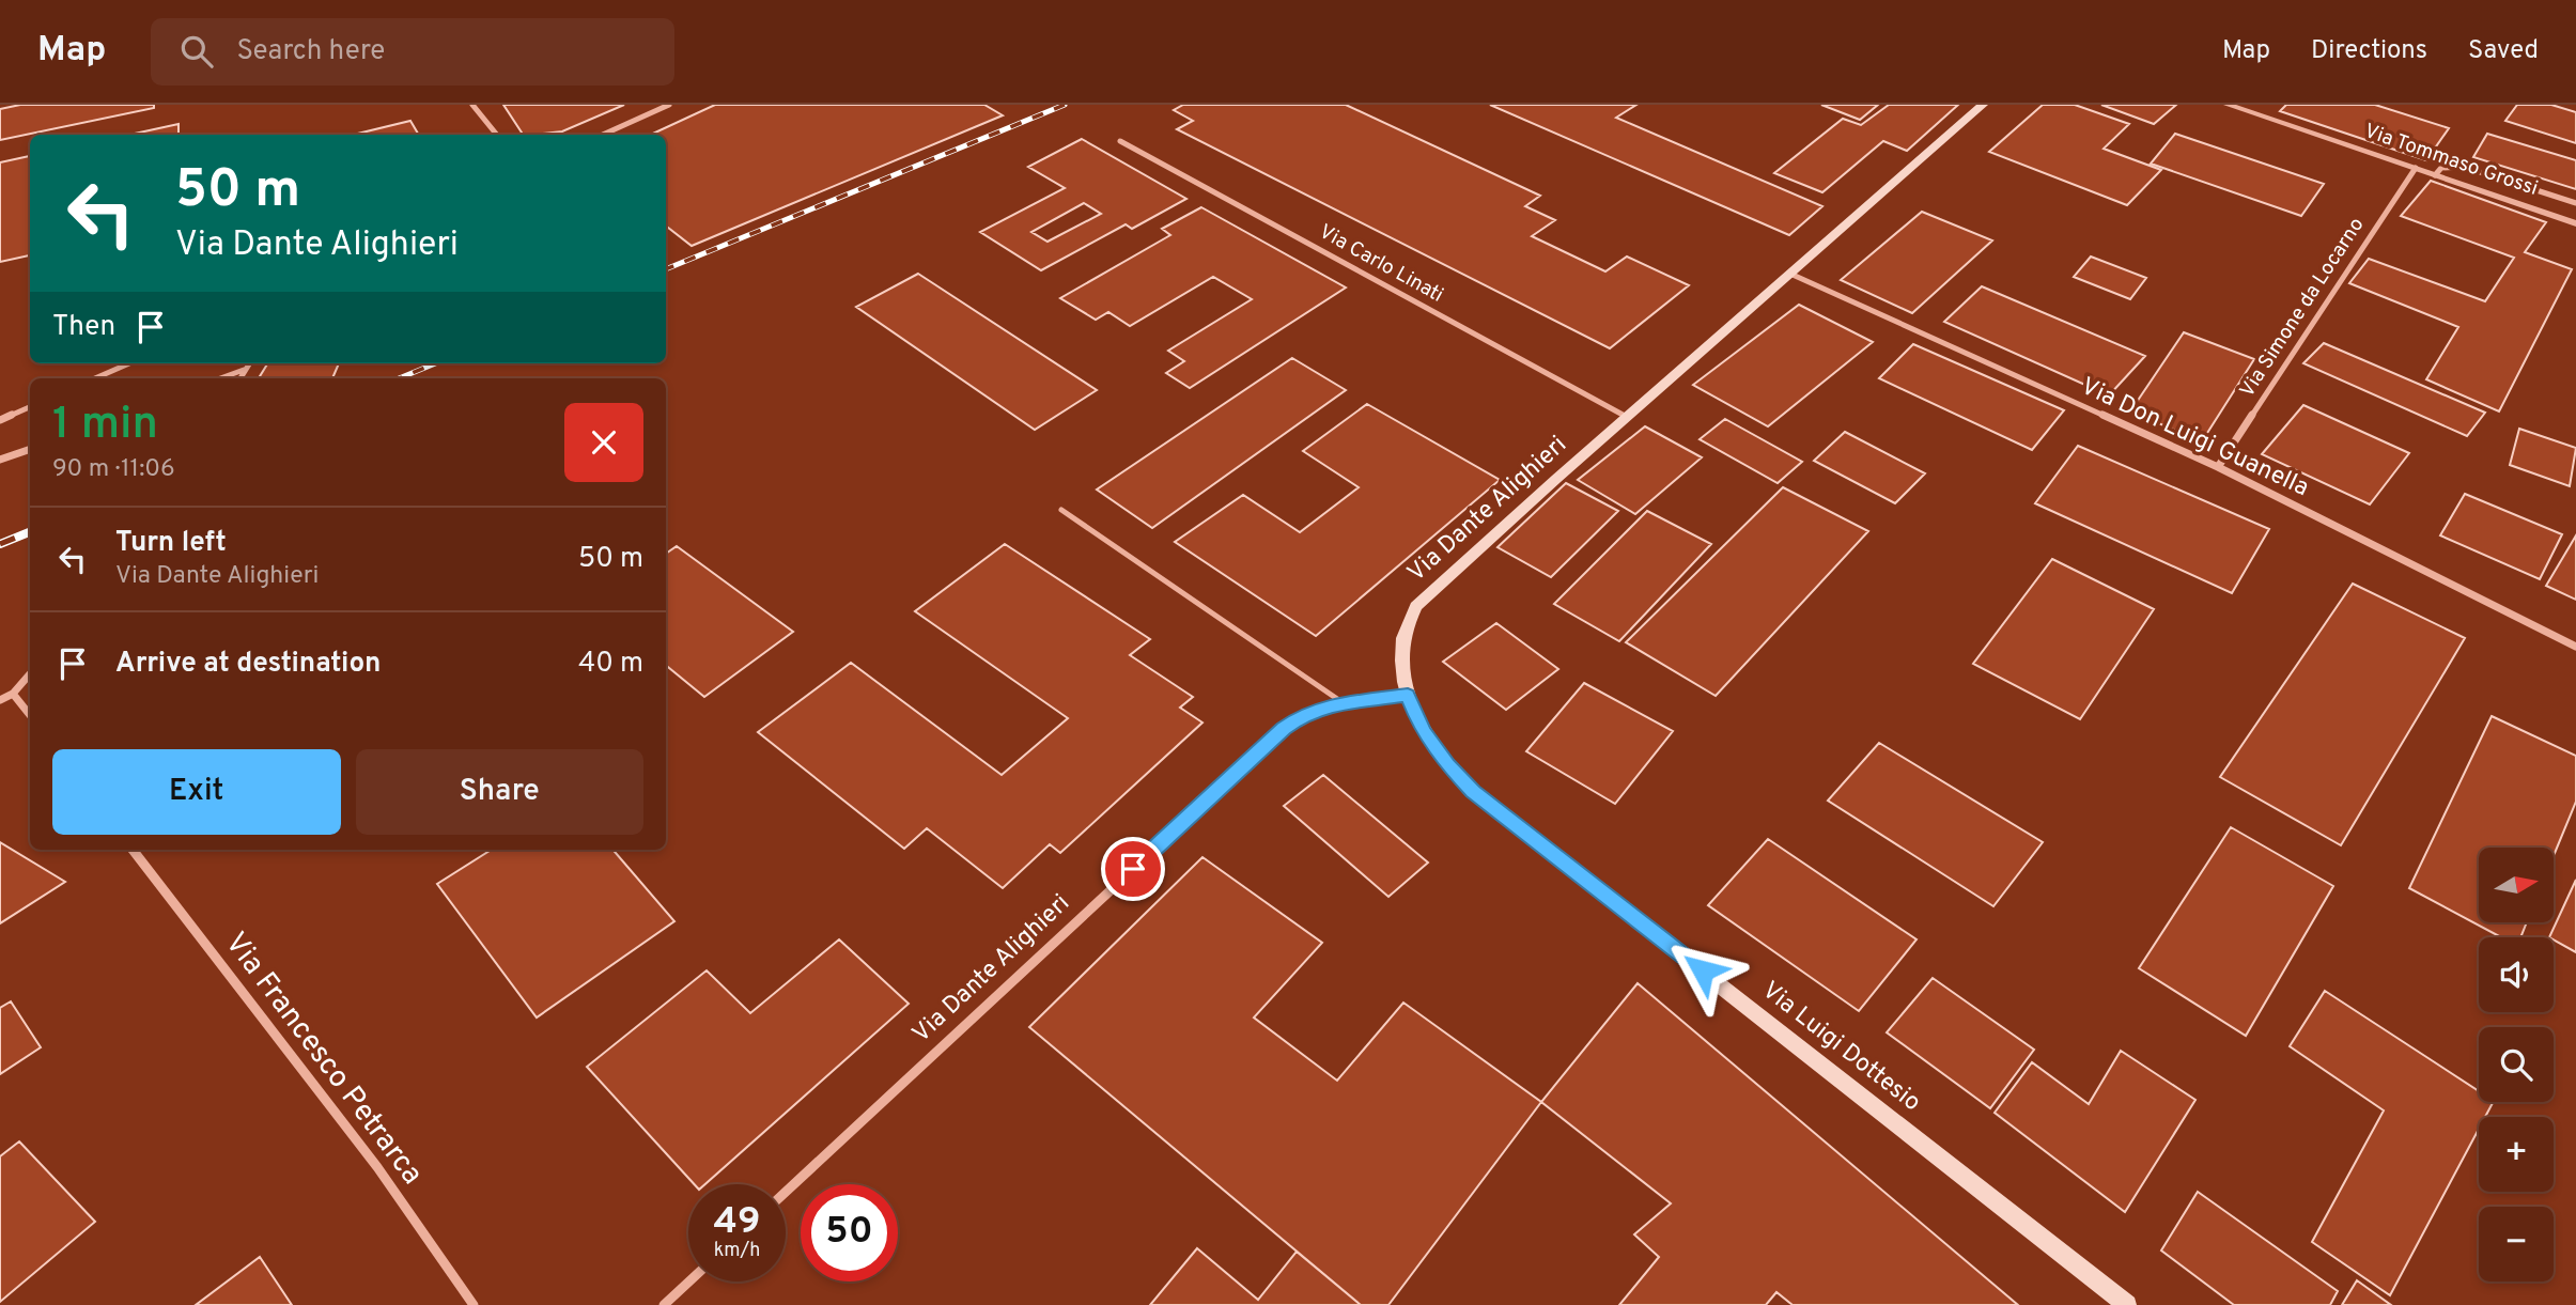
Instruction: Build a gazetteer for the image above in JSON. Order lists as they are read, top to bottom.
{
  "streets": {
    "main road": ["Via Dante Alighieri", "Via Luigi Dottesio"],
    "street": [
      "Via Tommaso Grossi",
      "Via Carlo Linati",
      "Via Simone da Locarno",
      "Via Don Luigi Guanella",
      "Via Francesco Petrarca"
    ]
  },
  "crossings": [
    ["Via Tommaso Grossi", "Via Simone da Locarno"],
    ["Via Carlo Linati", "Via Dante Alighieri"],
    ["Via Simone da Locarno", "Via Don Luigi Guanella"],
    ["Via Don Luigi Guanella", "Via Dante Alighieri"],
    ["Via Dante Alighieri", "Via Luigi Dottesio"]
  ],
  "north": "right",
  "page": {
    "header": "Map",
    "search": "Search here",
    "nav": ["Map", "Directions", "Saved"],
    "turn": ["50 m", "Via Dante Alighieri"],
    "then": "Then",
    "heading": ["1 min", "90 m · 11:06"],
    "list": [
      {
        "name": "Turn left",
        "note": "Via Dante Alighieri",
        "value": "50 m"
      },
      {
        "name": "Arrive at destination",
        "value": "40 m"
      }
    ],
    "buttons": ["Exit", "Share"],
    "map_buttons": ["+", "−"],
    "speed": "49 km/h",
    "limit": "50"
  }
}
